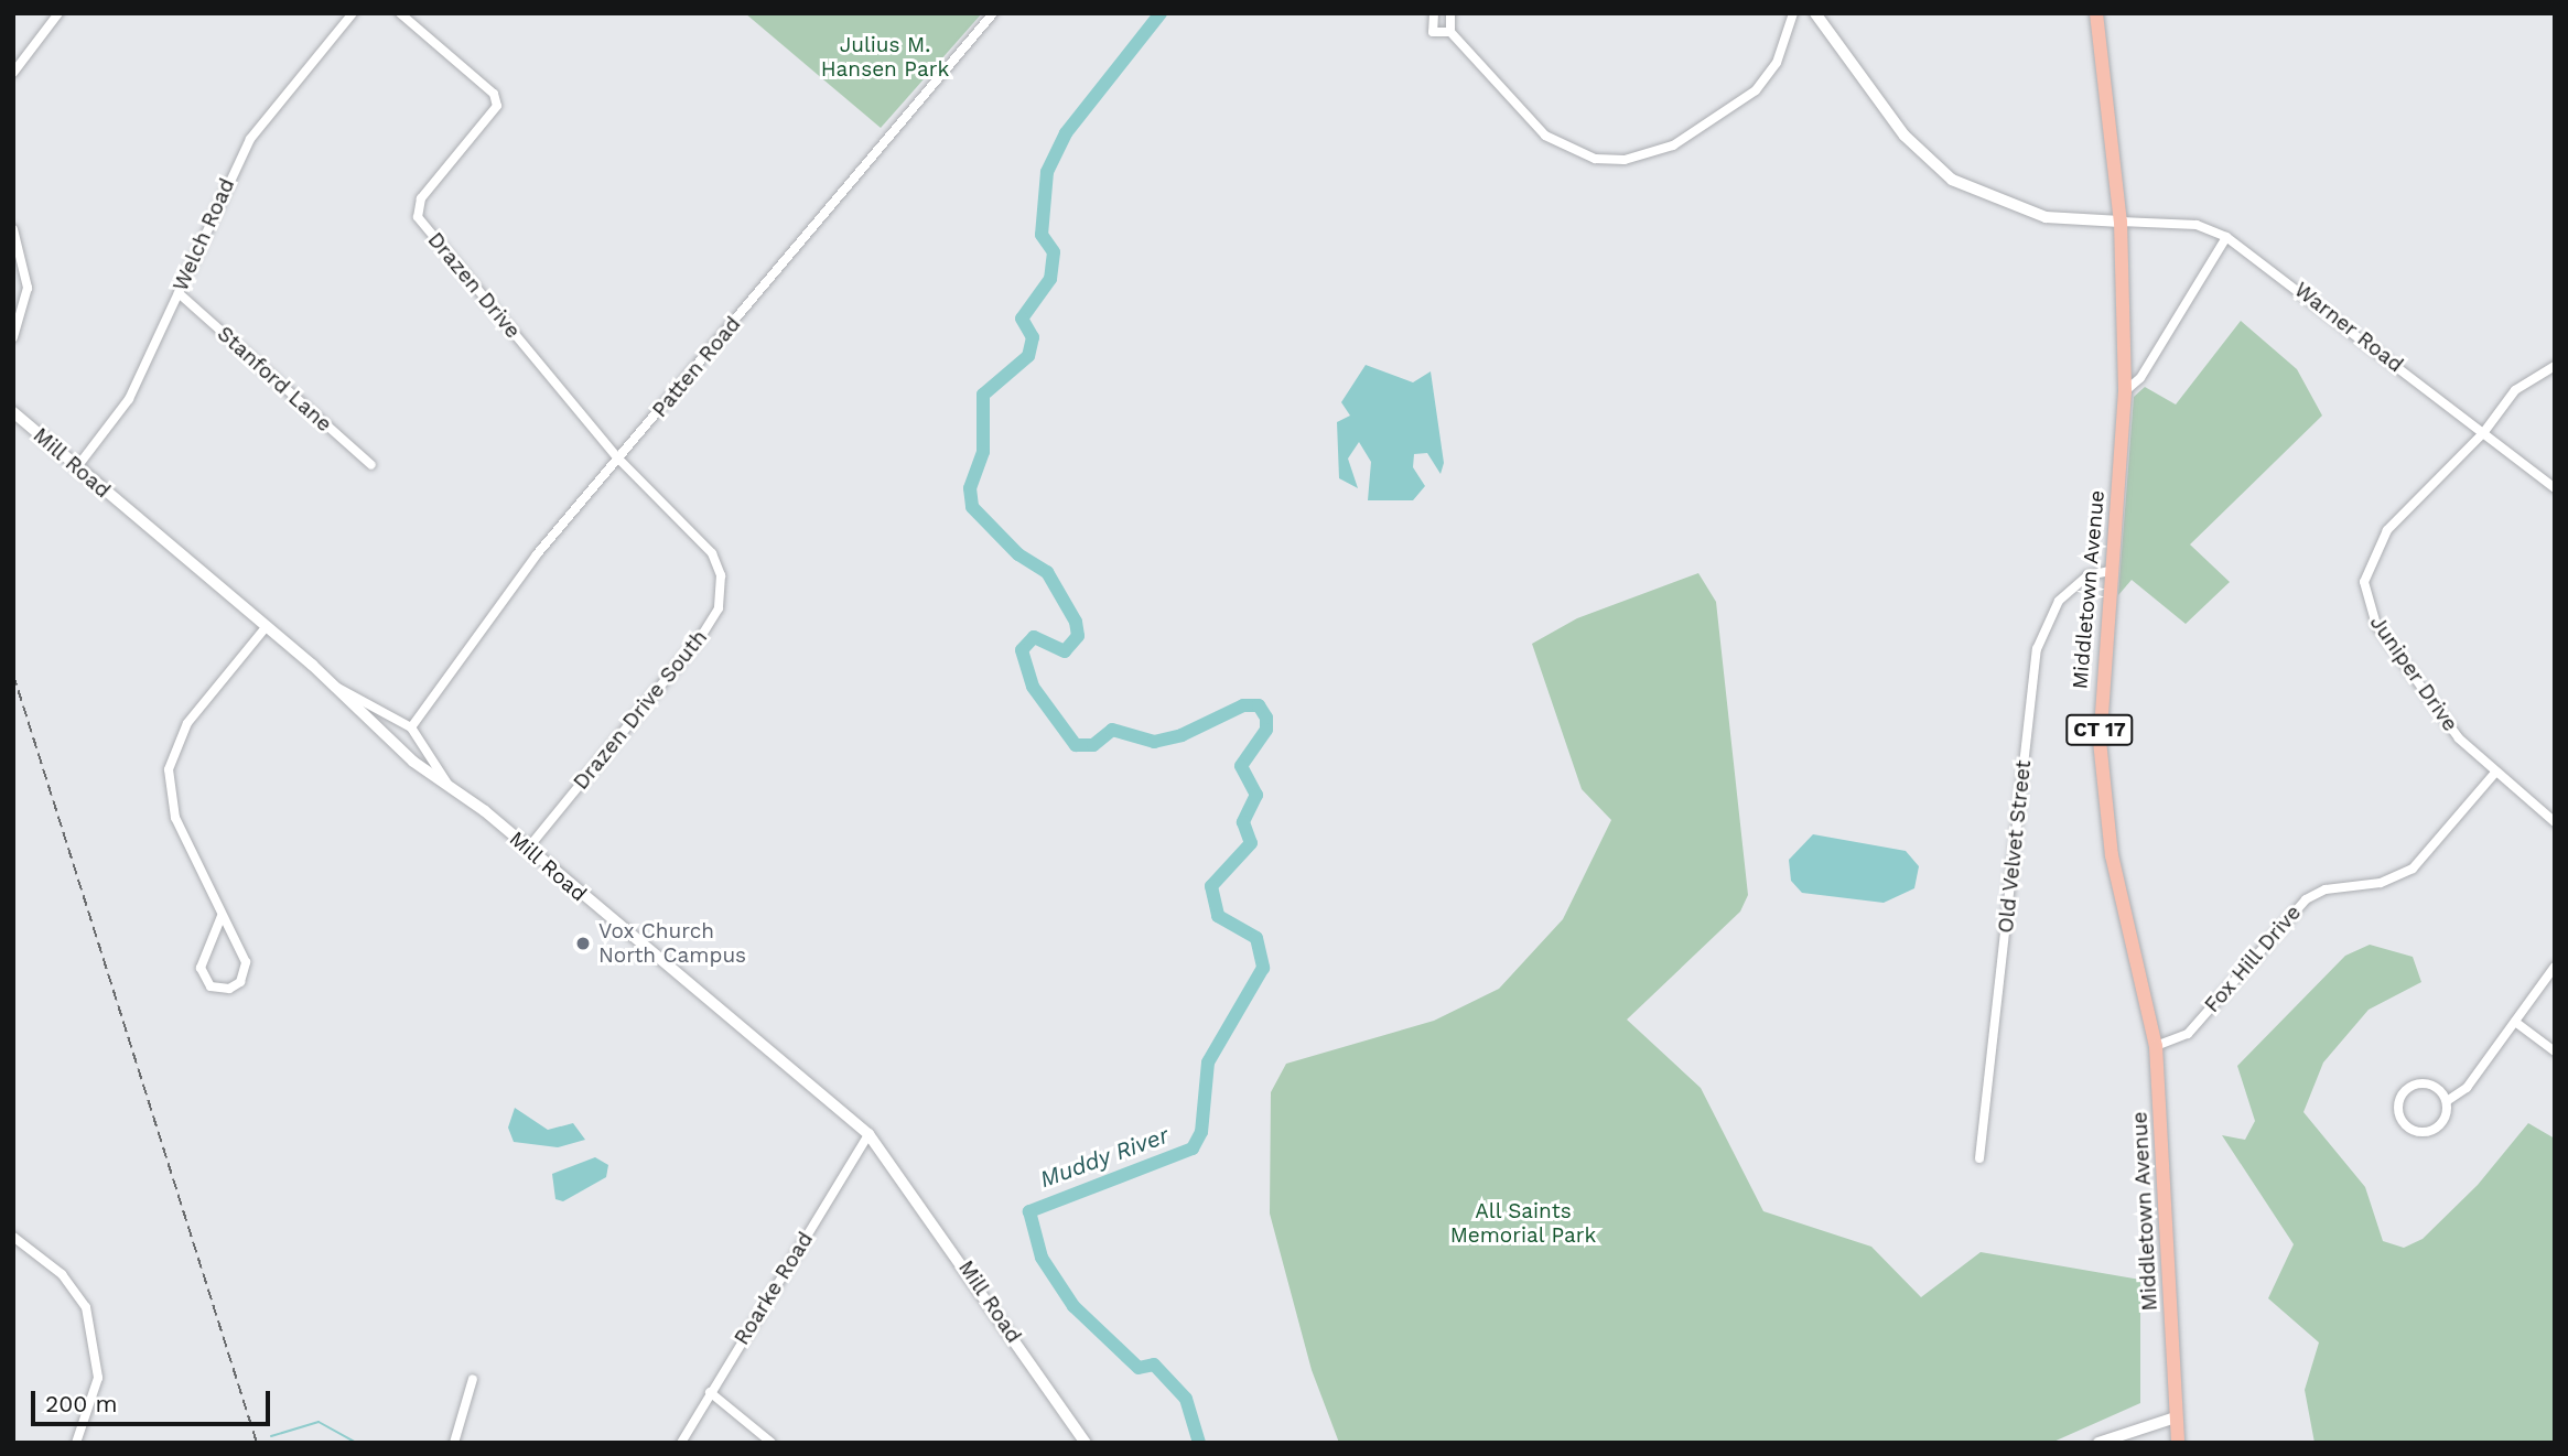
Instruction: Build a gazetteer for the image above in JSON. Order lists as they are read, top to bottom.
{
  "streets": {
    "main road": ["Middletown Avenue", "CT 17"],
    "street": [
      "Welch Road",
      "Drazen Drive",
      "Warner Road",
      "Patten Road",
      "Stanford Lane",
      "Mill Road",
      "Juniper Drive",
      "Drazen Drive South",
      "Old Velvet Street",
      "Fox Hill Drive",
      "Roarke Road"
    ]
  },
  "crossings": [
    ["Welch Road", "Stanford Lane"],
    ["Welch Road", "Mill Road"],
    ["Drazen Drive", "Patten Road"],
    ["Drazen Drive", "Drazen Drive South"],
    ["Warner Road", "Middletown Avenue"],
    ["Warner Road", "Juniper Drive"],
    ["Patten Road", "Drazen Drive South"],
    ["Mill Road", "Drazen Drive South"],
    ["Mill Road", "Roarke Road"],
    ["Middletown Avenue", "Old Velvet Street"],
    ["Middletown Avenue", "Fox Hill Drive"],
    ["Juniper Drive", "Fox Hill Drive"]
  ],
  "water": ["Muddy River"],
  "parks": ["Julius M. Hansen Park", "All Saints Memorial Park"],
  "places": ["Vox Church North Campus"],
  "scale_bar": "200 m"
}
